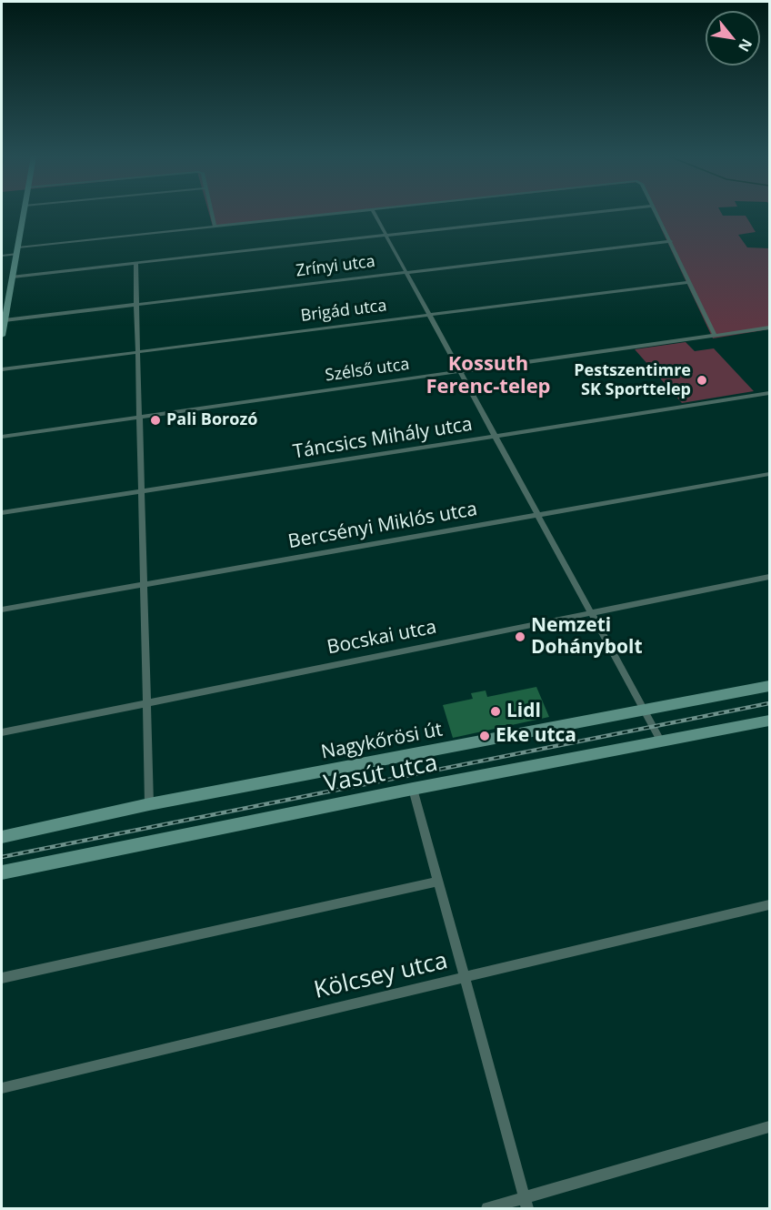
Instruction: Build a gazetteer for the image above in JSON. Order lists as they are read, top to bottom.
{
  "streets": {
    "street": [
      "Zrínyi utca",
      "Brigád utca",
      "Szélső utca",
      "Táncsics Mihály utca",
      "Bercsényi Miklós utca",
      "Bocskai utca",
      "Nagykőrösi út",
      "Vasút utca",
      "Kölcsey utca"
    ]
  },
  "districts": ["Kossuth Ferenc-telep"],
  "places": [
    "Pestszentimre SK Sporttelep",
    "Pali Borozó",
    "Nemzeti Dohánybolt",
    "Lidl",
    "Eke utca"
  ],
  "north": "bottom right"
}
